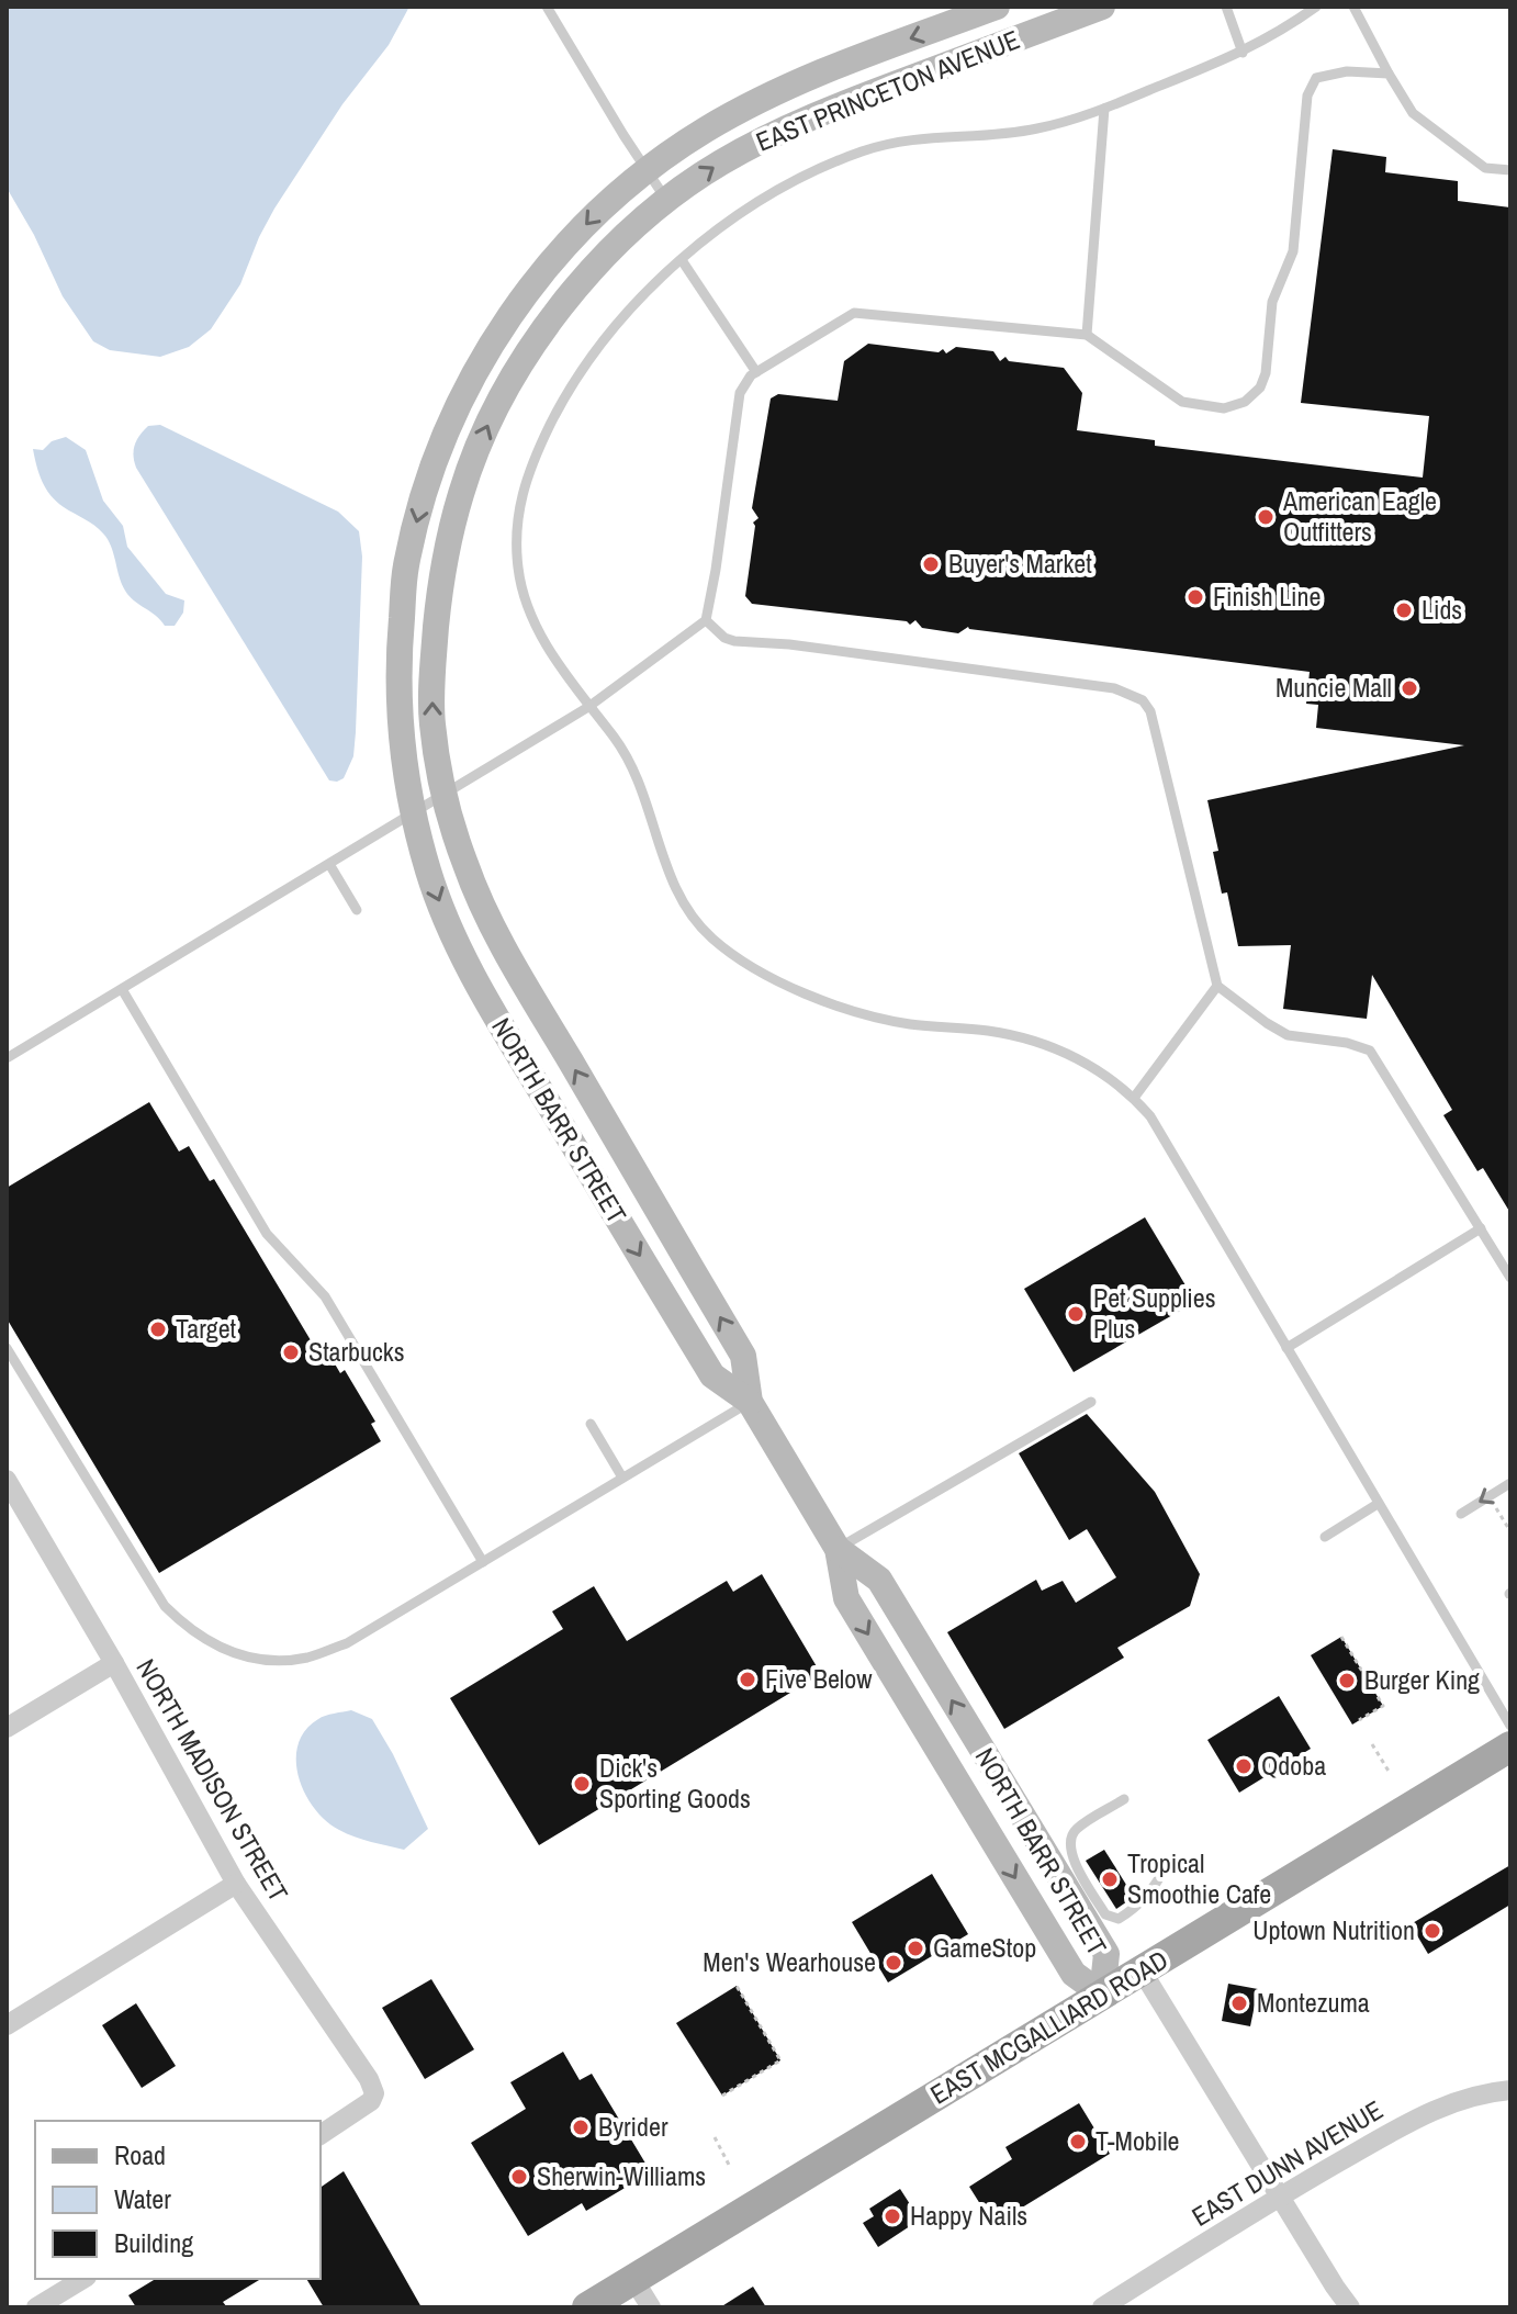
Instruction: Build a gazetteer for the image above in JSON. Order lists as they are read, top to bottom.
{
  "streets": {
    "main road": ["EAST MCGALLIARD ROAD"],
    "street": [
      "EAST PRINCETON AVENUE",
      "NORTH BARR STREET",
      "NORTH MADISON STREET",
      "EAST DUNN AVENUE"
    ]
  },
  "crossings": [
    ["EAST PRINCETON AVENUE", "NORTH BARR STREET"],
    ["NORTH BARR STREET", "EAST MCGALLIARD ROAD"],
    ["NORTH BARR STREET", "EAST DUNN AVENUE"]
  ],
  "places": [
    "American Eagle Outfitters",
    "Buyer's Market",
    "Finish Line",
    "Lids",
    "Muncie Mall",
    "Pet Supplies Plus",
    "Target",
    "Starbucks",
    "Five Below",
    "Burger King",
    "Qdoba",
    "Dick's Sporting Goods",
    "Tropical Smoothie Cafe",
    "Uptown Nutrition",
    "GameStop",
    "Men's Wearhouse",
    "Montezuma",
    "Byrider",
    "T-Mobile",
    "Sherwin-Williams",
    "Happy Nails"
  ],
  "legend": ["Road", "Water", "Building"]
}
